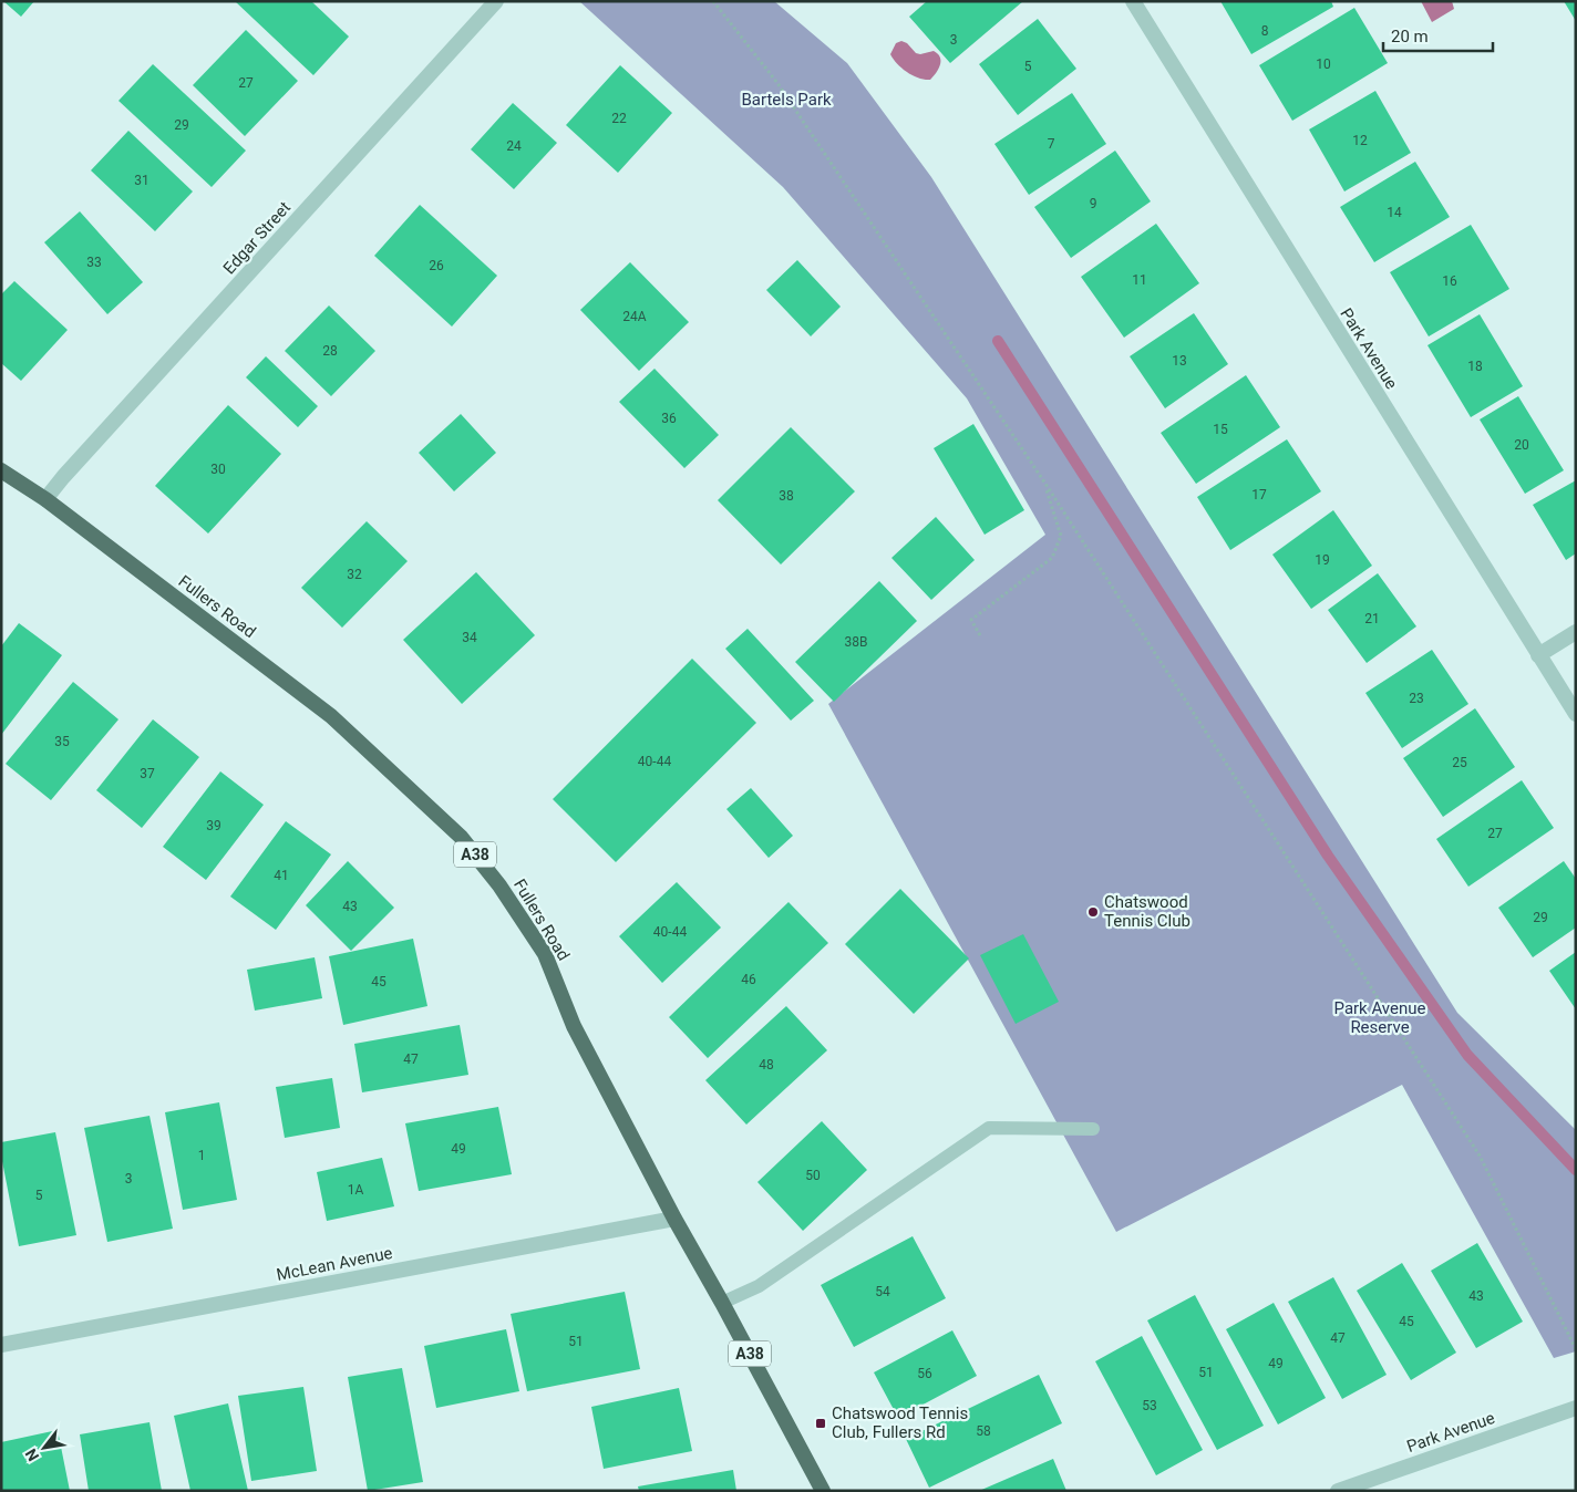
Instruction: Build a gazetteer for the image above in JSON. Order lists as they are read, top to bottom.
{
  "streets": {
    "main road": ["Fullers Road", "A38"],
    "street": ["Edgar Street", "Park Avenue", "McLean Avenue"]
  },
  "crossings": [
    ["Edgar Street", "Fullers Road"],
    ["Fullers Road", "McLean Avenue"]
  ],
  "parks": ["Bartels Park", "Park Avenue Reserve"],
  "places": {
    "other": ["Chatswood Tennis Club"],
    "transit": ["Chatswood Tennis Club, Fullers Rd"]
  },
  "house_numbers": [
    "8",
    "3",
    "10",
    "5",
    "27",
    "22",
    "29",
    "12",
    "7",
    "24",
    "31",
    "9",
    "14",
    "33",
    "26",
    "11",
    "16",
    "24A",
    "28",
    "13",
    "18",
    "36",
    "15",
    "20",
    "30",
    "17",
    "38",
    "19",
    "32",
    "21",
    "34",
    "38B",
    "23",
    "35",
    "40-44",
    "25",
    "37",
    "39",
    "27",
    "41",
    "43",
    "29",
    "40-44",
    "46",
    "45",
    "47",
    "48",
    "49",
    "1",
    "50",
    "3",
    "1A",
    "5",
    "54",
    "43",
    "45",
    "47",
    "51",
    "49",
    "51",
    "56",
    "53",
    "58"
  ],
  "scale_bar": "20 m",
  "north": "bottom left"
}
